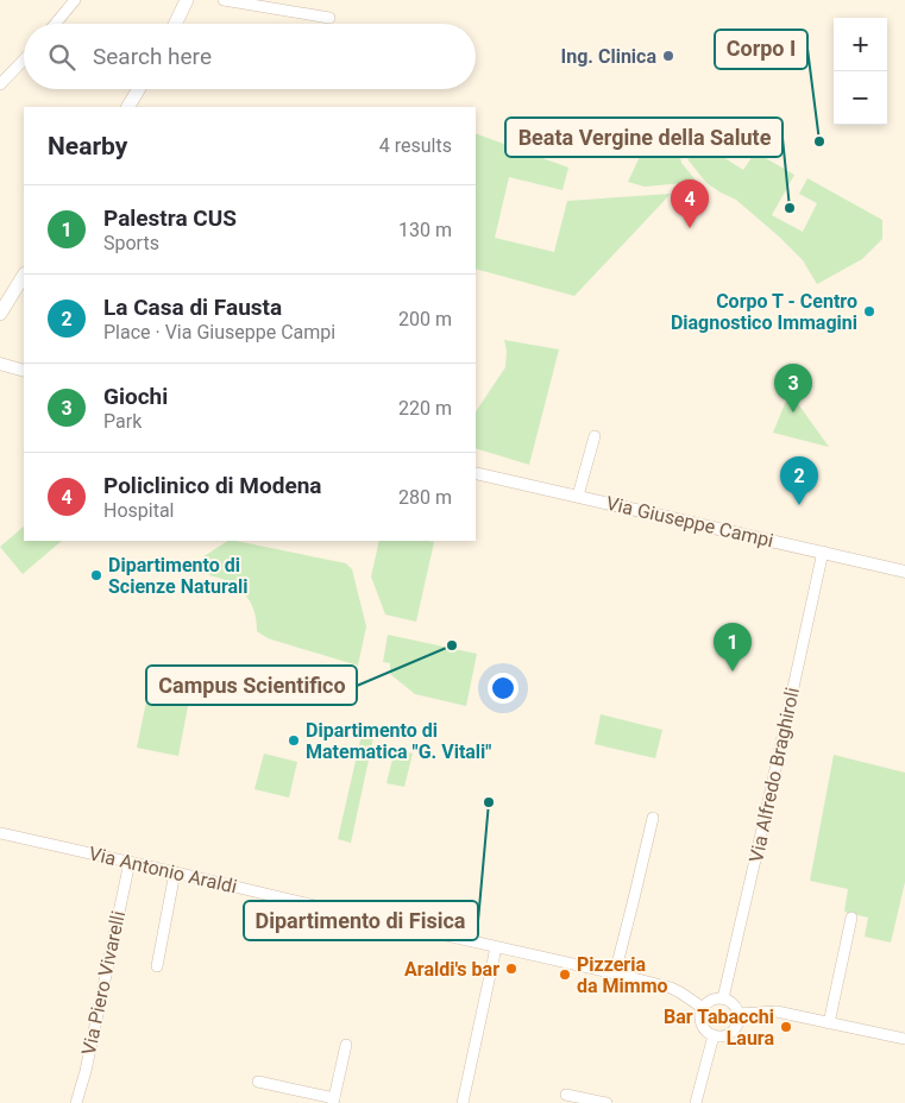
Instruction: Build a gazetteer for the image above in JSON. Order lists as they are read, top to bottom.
{
  "streets": {
    "street": [
      "Via Giuseppe Campi",
      "Via Alfredo Braghiroli",
      "Via Antonio Araldi",
      "Via Piero Vivarelli"
    ]
  },
  "crossings": [
    ["Via Giuseppe Campi", "Via Alfredo Braghiroli"],
    ["Via Alfredo Braghiroli", "Via Antonio Araldi"],
    ["Via Antonio Araldi", "Via Piero Vivarelli"]
  ],
  "places": [
    "Ing. Clinica",
    "Corpo I",
    "Beata Vergine della Salute",
    "Corpo T - Centro Diagnostico Immagini",
    "Dipartimento di Scienze Naturali",
    "Campus Scientifico",
    "Dipartimento di Matematica \"G. Vitali\"",
    "Dipartimento di Fisica",
    "Araldi's bar",
    "Pizzeria da Mimmo",
    "Bar Tabacchi Laura"
  ],
  "page": {
    "map_buttons": ["+", "−"],
    "search": "Search here",
    "heading": ["Nearby", "4 results"],
    "pins": [
      "4",
      "3",
      "2",
      "1"
    ],
    "list": [
      {
        "mark": "1",
        "name": "Palestra CUS",
        "note": "Sports",
        "value": "130 m"
      },
      {
        "mark": "2",
        "name": "La Casa di Fausta",
        "note": "Place · Via Giuseppe Campi",
        "value": "200 m"
      },
      {
        "mark": "3",
        "name": "Giochi",
        "note": "Park",
        "value": "220 m"
      },
      {
        "mark": "4",
        "name": "Policlinico di Modena",
        "note": "Hospital",
        "value": "280 m"
      }
    ]
  }
}
